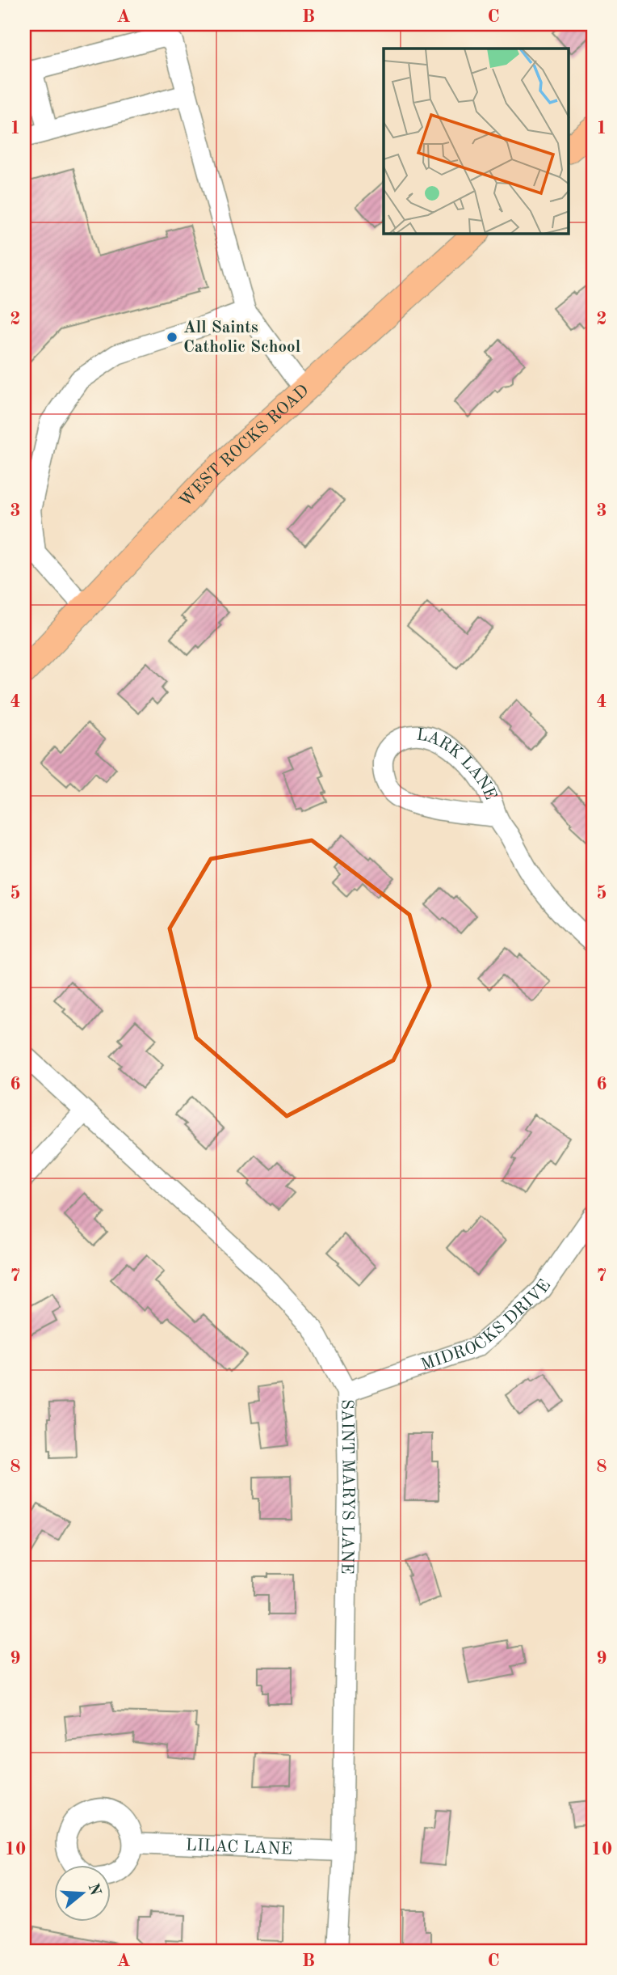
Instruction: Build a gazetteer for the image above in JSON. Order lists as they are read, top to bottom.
{
  "streets": {
    "main road": ["WEST ROCKS ROAD"],
    "street": [
      "LARK LANE",
      "MIDROCKS DRIVE",
      "SAINT MARYS LANE",
      "LILAC LANE"
    ]
  },
  "crossings": [
    ["MIDROCKS DRIVE", "SAINT MARYS LANE"],
    ["SAINT MARYS LANE", "LILAC LANE"]
  ],
  "places": ["All Saints Catholic School"],
  "north": "right",
  "grid": {
    "columns": ["A", "B", "C"],
    "rows": [
      "1",
      "2",
      "3",
      "4",
      "5",
      "6",
      "7",
      "8",
      "9",
      "10"
    ]
  }
}
